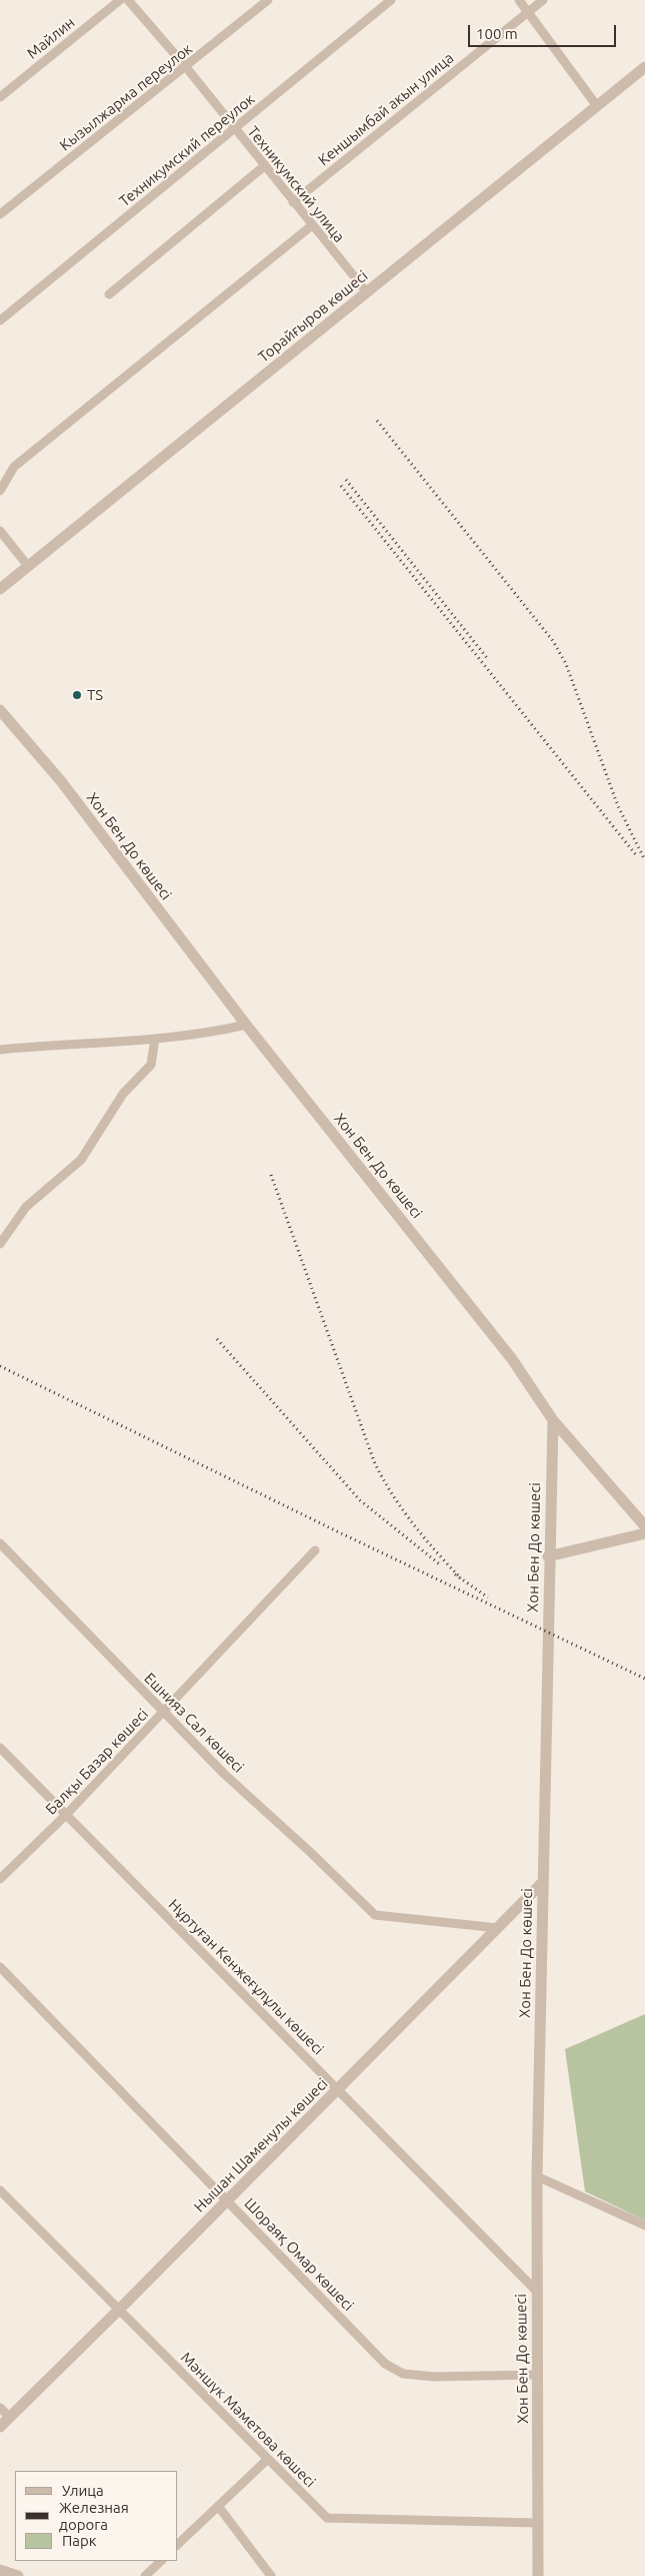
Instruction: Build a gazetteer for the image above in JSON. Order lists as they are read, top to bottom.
{
  "streets": {
    "street": [
      "Майлин",
      "Кызылжарма переулок",
      "Кеншымбай акын улица",
      "Техникумский переулок",
      "Техникумский улица",
      "Торайғыров көшесі",
      "Хон Бен До көшесі",
      "Ешнияз Сал көшесі",
      "Балқы Базар көшесі",
      "Нұртуған Кенжеғұлұлы көшесі",
      "Нышан Шаменулы көшесі",
      "Шораяқ Омар көшесі",
      "Мәншүк Мәметова көшесі"
    ]
  },
  "crossings": [
    ["Кызылжарма переулок", "Техникумский улица"],
    ["Кеншымбай акын улица", "Техникумский улица"],
    ["Техникумский переулок", "Техникумский улица"],
    ["Техникумский улица", "Торайғыров көшесі"],
    ["Хон Бен До көшесі", "Нұртуған Кенжеғұлұлы көшесі"],
    ["Хон Бен До көшесі", "Нышан Шаменулы көшесі"],
    ["Хон Бен До көшесі", "Шораяқ Омар көшесі"],
    ["Хон Бен До көшесі", "Мәншүк Мәметова көшесі"],
    ["Ешнияз Сал көшесі", "Балқы Базар көшесі"],
    ["Ешнияз Сал көшесі", "Нышан Шаменулы көшесі"],
    ["Балқы Базар көшесі", "Нұртуған Кенжеғұлұлы көшесі"],
    ["Нұртуған Кенжеғұлұлы көшесі", "Нышан Шаменулы көшесі"],
    ["Нышан Шаменулы көшесі", "Шораяқ Омар көшесі"],
    ["Нышан Шаменулы көшесі", "Мәншүк Мәметова көшесі"]
  ],
  "places": ["TS"],
  "legend": ["Улица", "Железная дорога", "Парк"],
  "scale_bar": "100 m"
}
